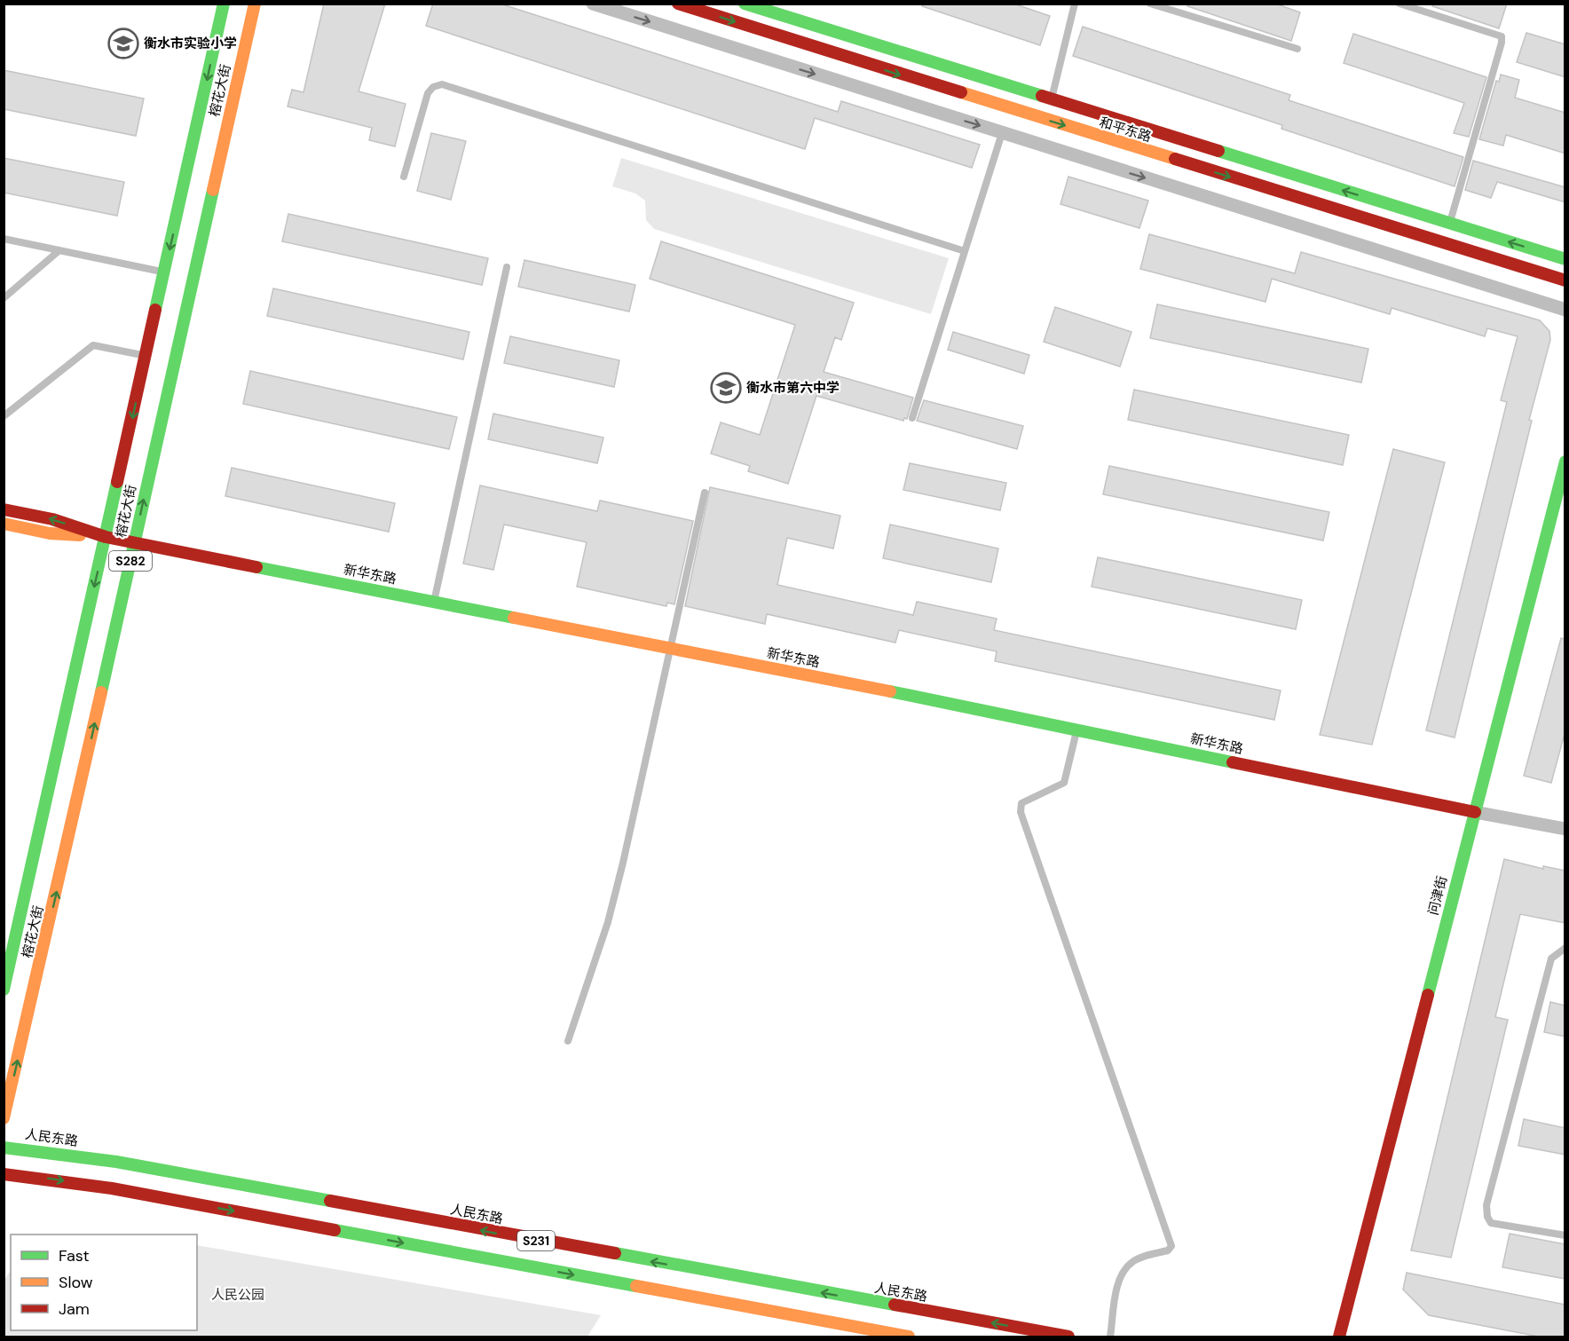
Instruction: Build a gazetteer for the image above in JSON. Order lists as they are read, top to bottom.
{
  "streets": {
    "main road": [
      "榕花大街",
      "和平东路",
      "S282",
      "新华东路",
      "问津街",
      "人民东路",
      "S231"
    ]
  },
  "crossings": [
    ["榕花大街", "新华东路"],
    ["新华东路", "问津街"]
  ],
  "parks": ["人民公园"],
  "places": {
    "school or university": ["衡水市实验小学", "衡水市第六中学"]
  },
  "legend": ["Fast", "Slow", "Jam"]
}
